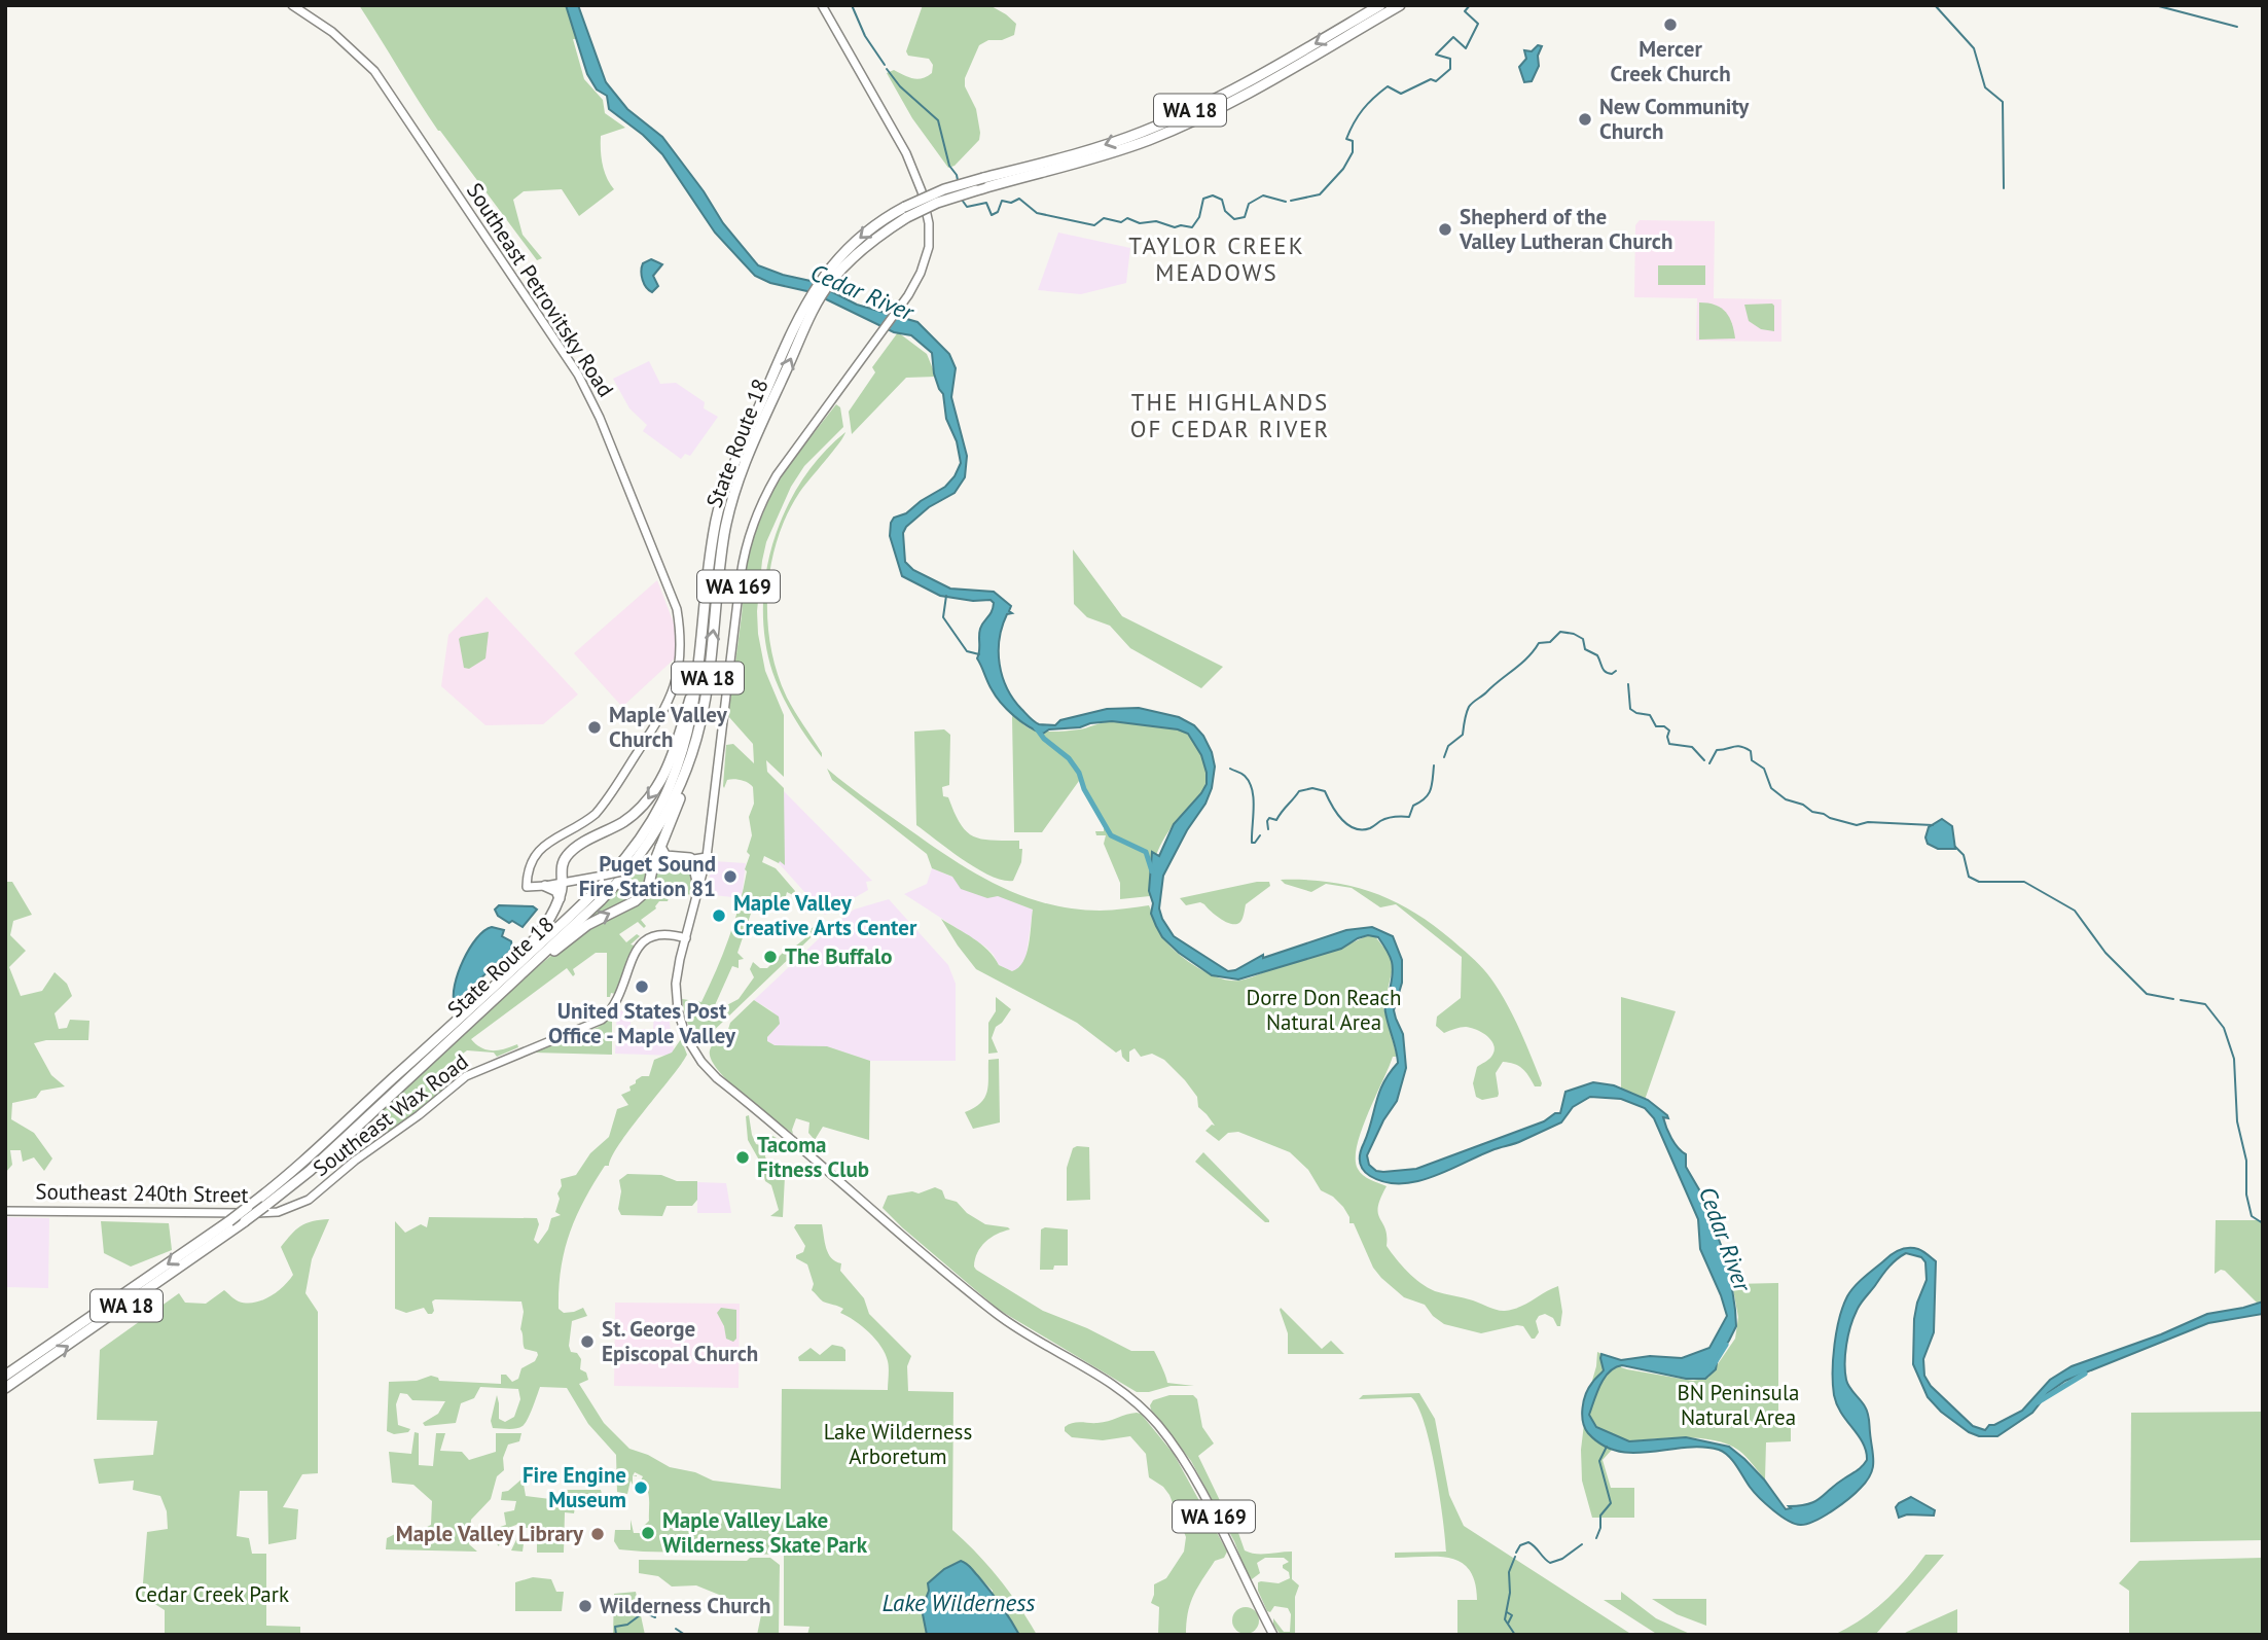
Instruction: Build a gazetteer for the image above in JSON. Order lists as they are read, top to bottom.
{
  "streets": {
    "highway": ["WA 18", "State Route 18"],
    "main road": [
      "Southeast Petrovitsky Road",
      "WA 169",
      "Southeast Wax Road",
      "Southeast 240th Street"
    ]
  },
  "crossings": [
    ["WA 169", "Southeast Wax Road"],
    ["Southeast Wax Road", "Southeast 240th Street"]
  ],
  "districts": ["TAYLOR CREEK MEADOWS", "THE HIGHLANDS OF CEDAR RIVER"],
  "water": ["Cedar River", "Lake Wilderness"],
  "parks": [
    "Dorre Don Reach Natural Area",
    "BN Peninsula Natural Area",
    "Lake Wilderness Arboretum",
    "Cedar Creek Park"
  ],
  "places": [
    "Mercer Creek Church",
    "New Community Church",
    "Shepherd of the Valley Lutheran Church",
    "Maple Valley Church",
    "Puget Sound Fire Station 81",
    "Maple Valley Creative Arts Center",
    "The Buffalo",
    "United States Post Office - Maple Valley",
    "Tacoma Fitness Club",
    "St. George Episcopal Church",
    "Fire Engine Museum",
    "Maple Valley Lake Wilderness Skate Park",
    "Maple Valley Library",
    "Wilderness Church"
  ]
}
